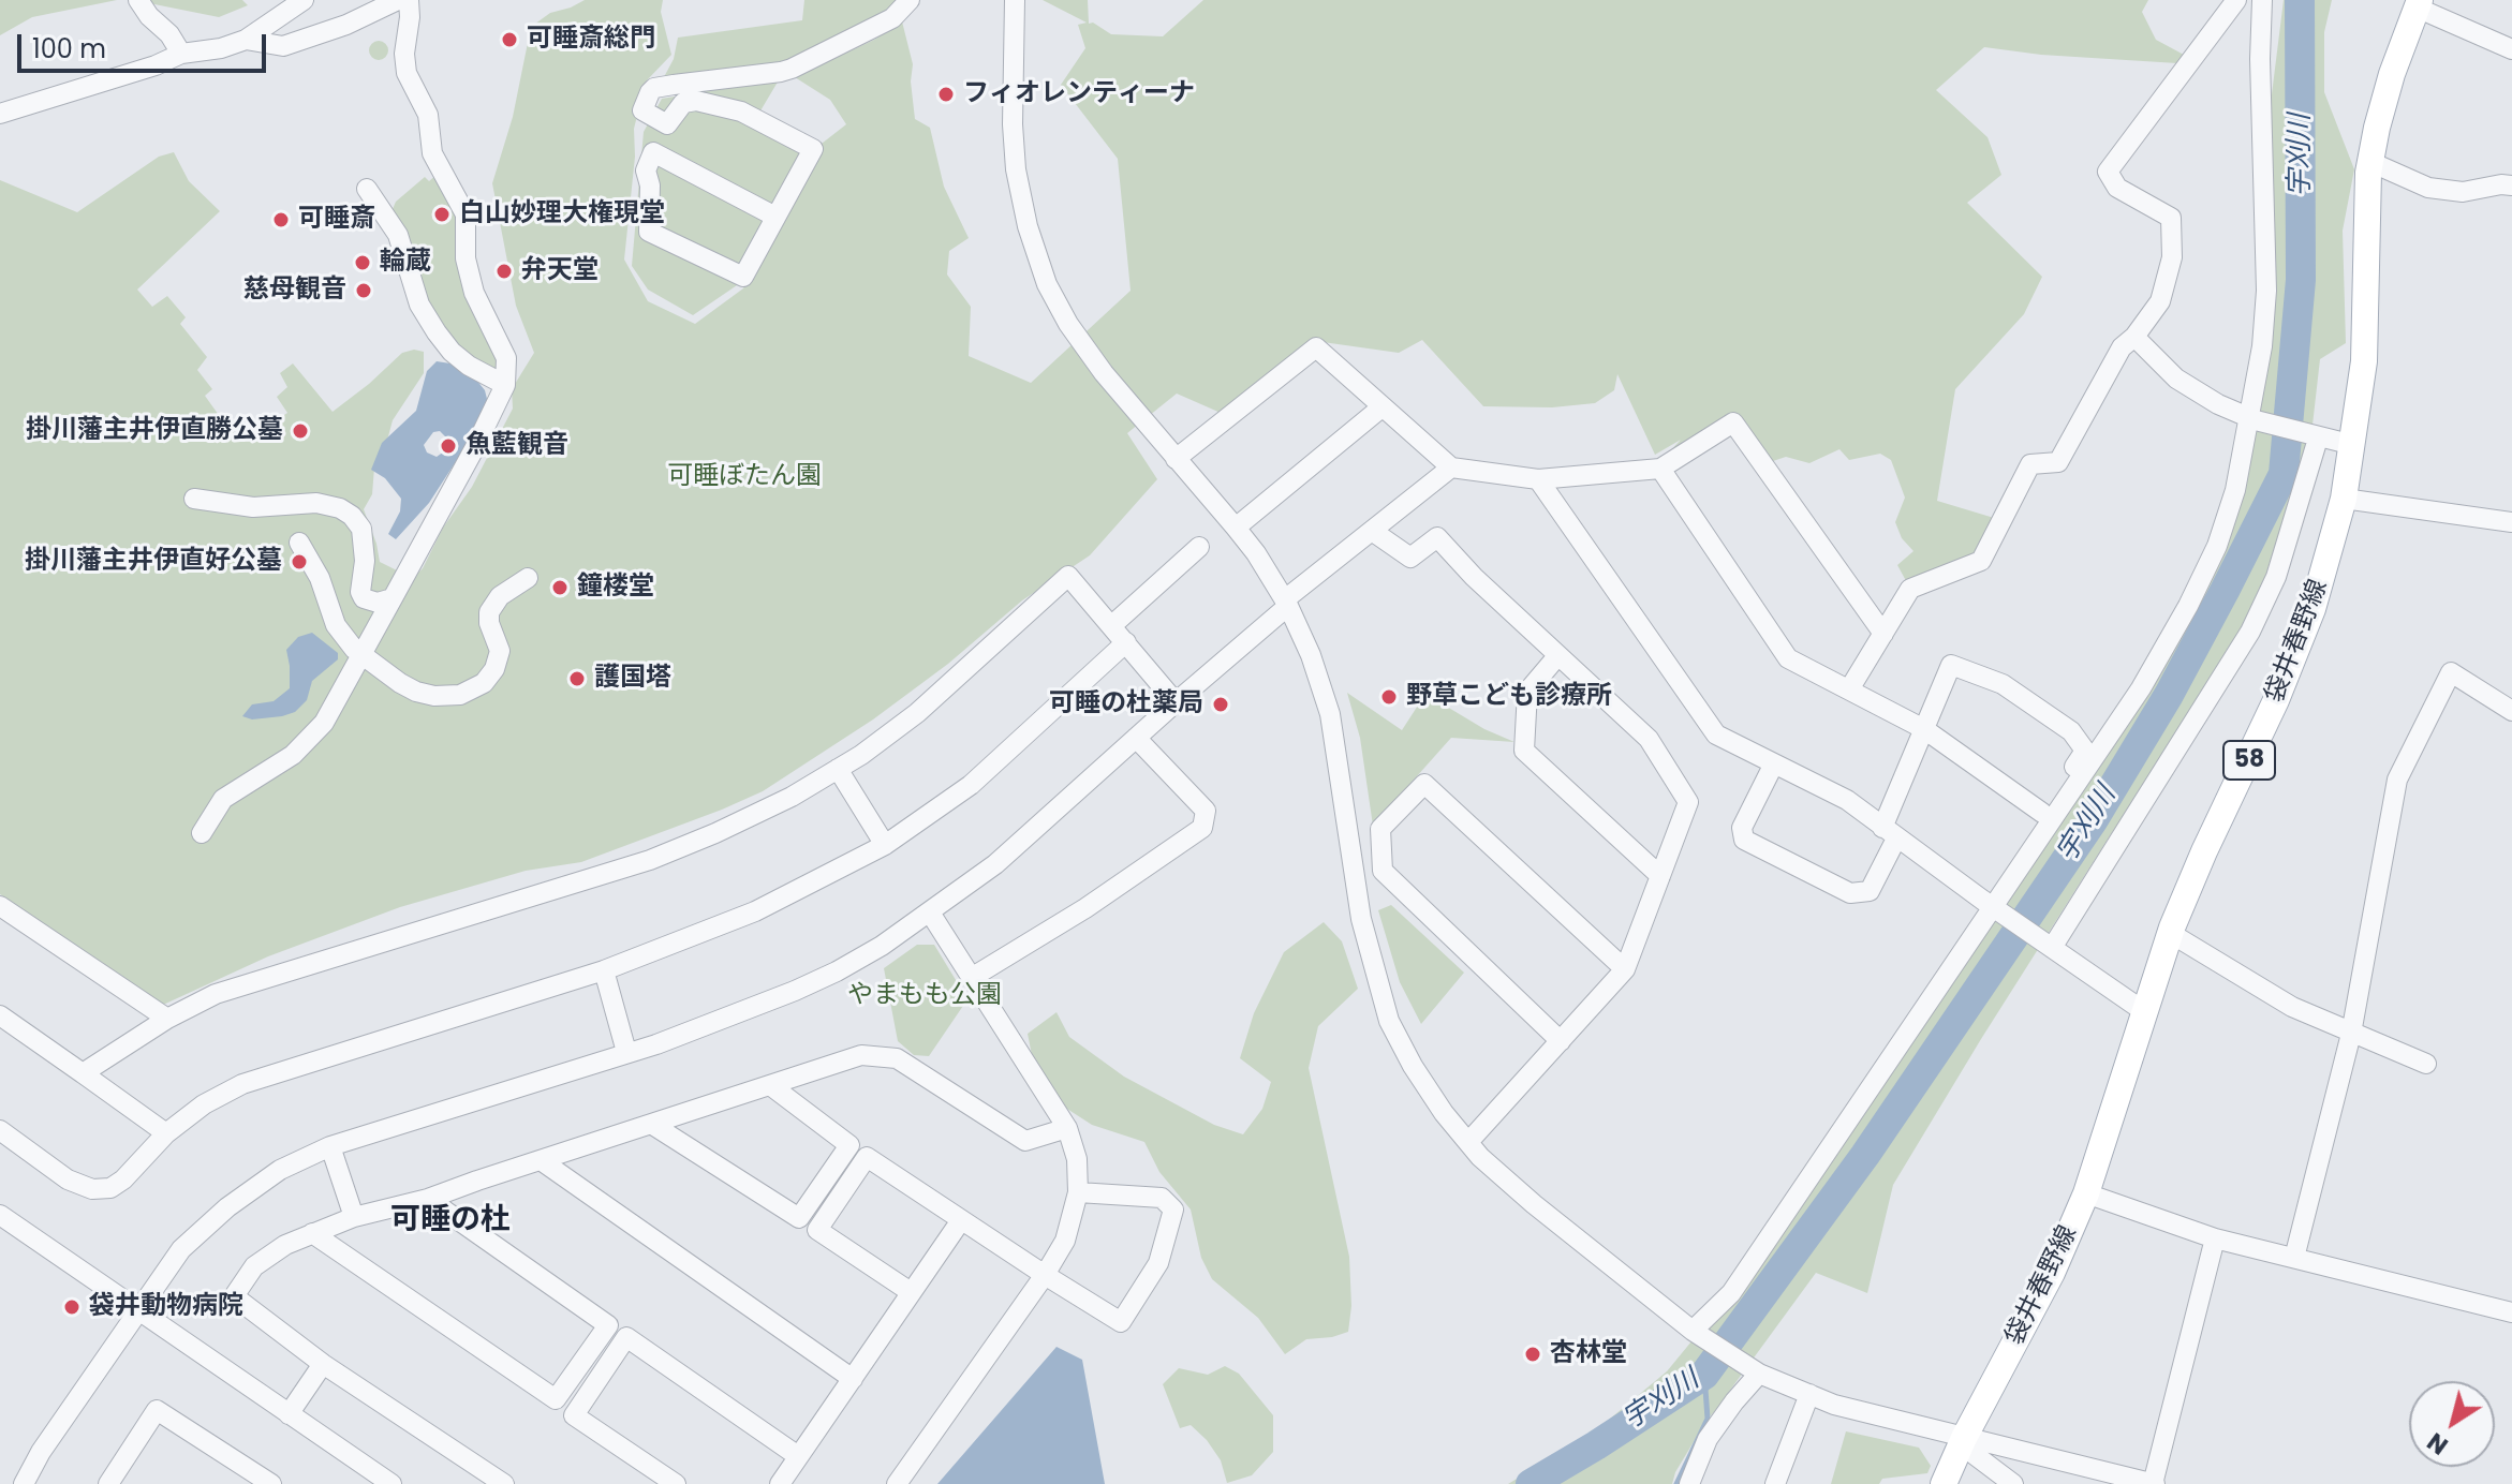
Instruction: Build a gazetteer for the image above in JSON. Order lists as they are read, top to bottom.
{
  "streets": {
    "main road": ["袋井春野線", "58"]
  },
  "districts": ["可睡の杜"],
  "water": ["宇刈川"],
  "parks": ["可睡ぼたん園", "やまもも公園"],
  "places": [
    "可睡斎総門",
    "フィオレンティーナ",
    "白山妙理大権現堂",
    "可睡斎",
    "輪蔵",
    "弁天堂",
    "慈母観音",
    "掛川藩主井伊直勝公墓",
    "魚藍観音",
    "掛川藩主井伊直好公墓",
    "鐘楼堂",
    "護国塔",
    "野草こども診療所",
    "可睡の杜薬局",
    "袋井動物病院",
    "杏林堂"
  ],
  "scale_bar": "100 m",
  "north": "bottom left"
}
